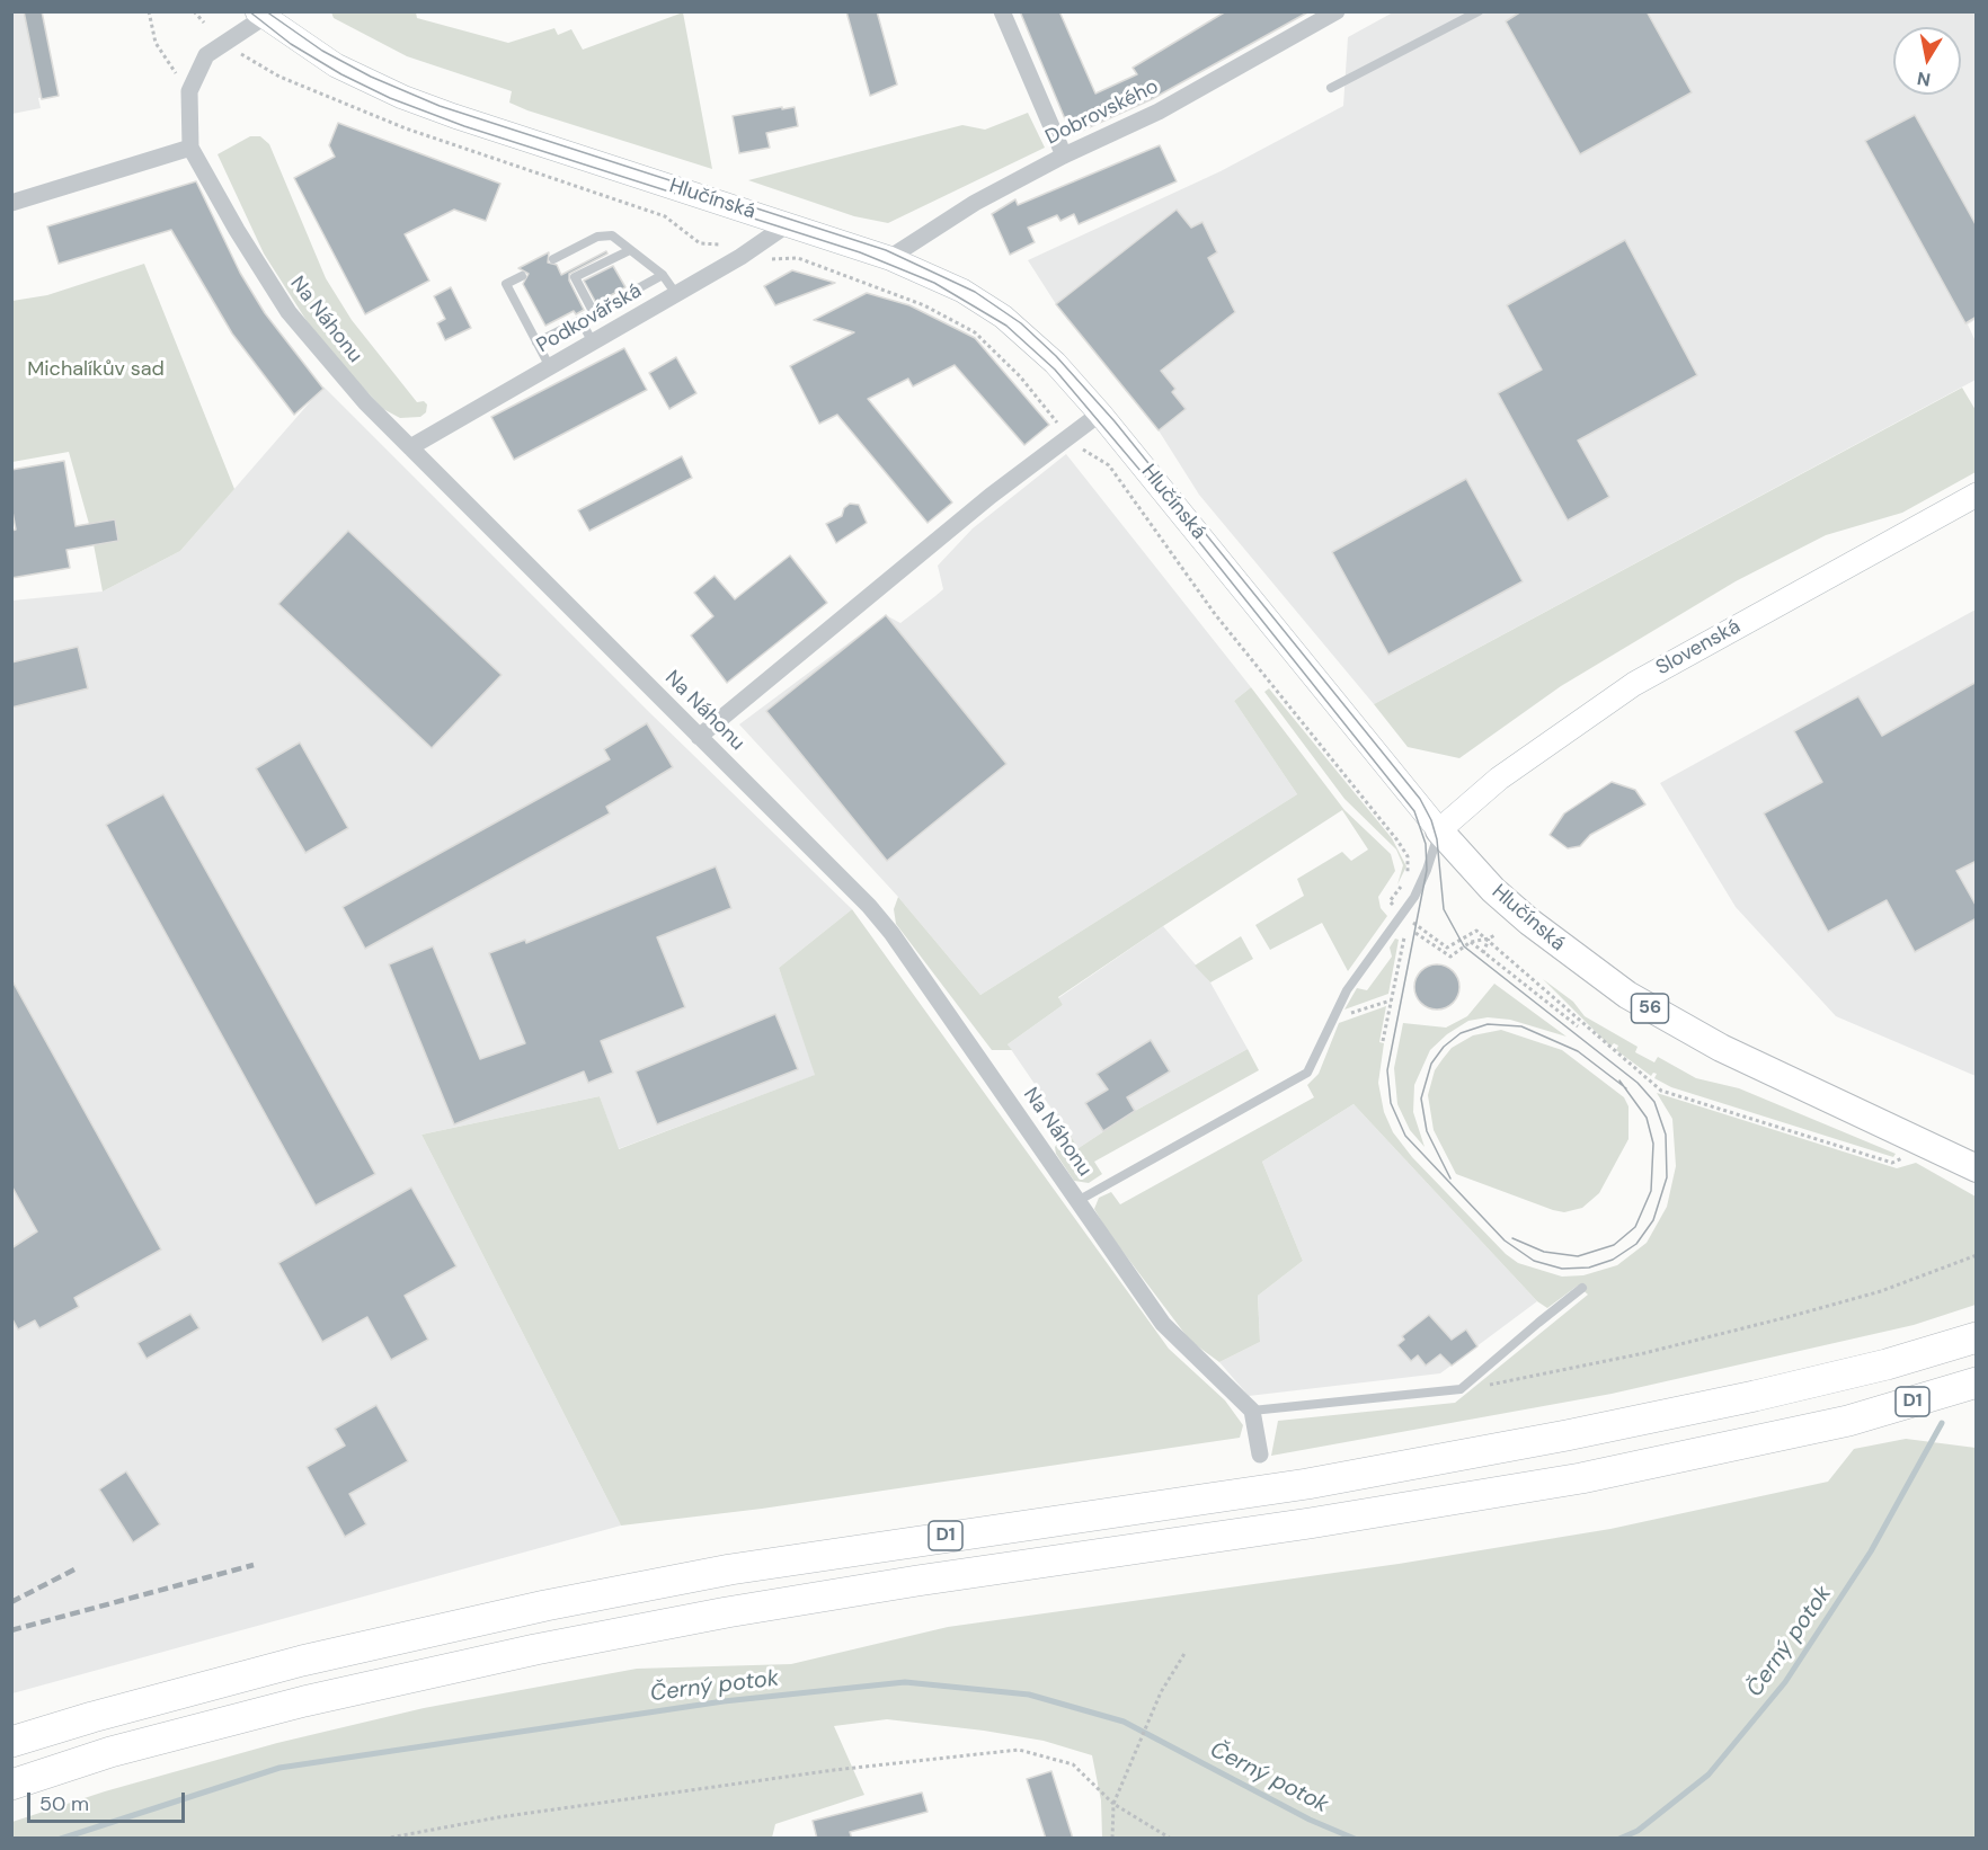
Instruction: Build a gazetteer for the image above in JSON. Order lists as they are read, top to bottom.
{
  "streets": {
    "highway": ["D1"],
    "main road": ["Hlučínská", "56"],
    "street": [
      "Dobrovského",
      "Podkovářská",
      "Na Náhonu",
      "Slovenská"
    ]
  },
  "crossings": [
    ["Dobrovského", "Hlučínská"],
    ["Hlučínská", "Podkovářská"],
    ["Hlučínská", "Na Náhonu"],
    ["Hlučínská", "Slovenská"],
    ["Podkovářská", "Na Náhonu"]
  ],
  "water": ["Černý potok"],
  "parks": ["Michalíkův sad"],
  "scale_bar": "50 m",
  "north": "bottom"
}
